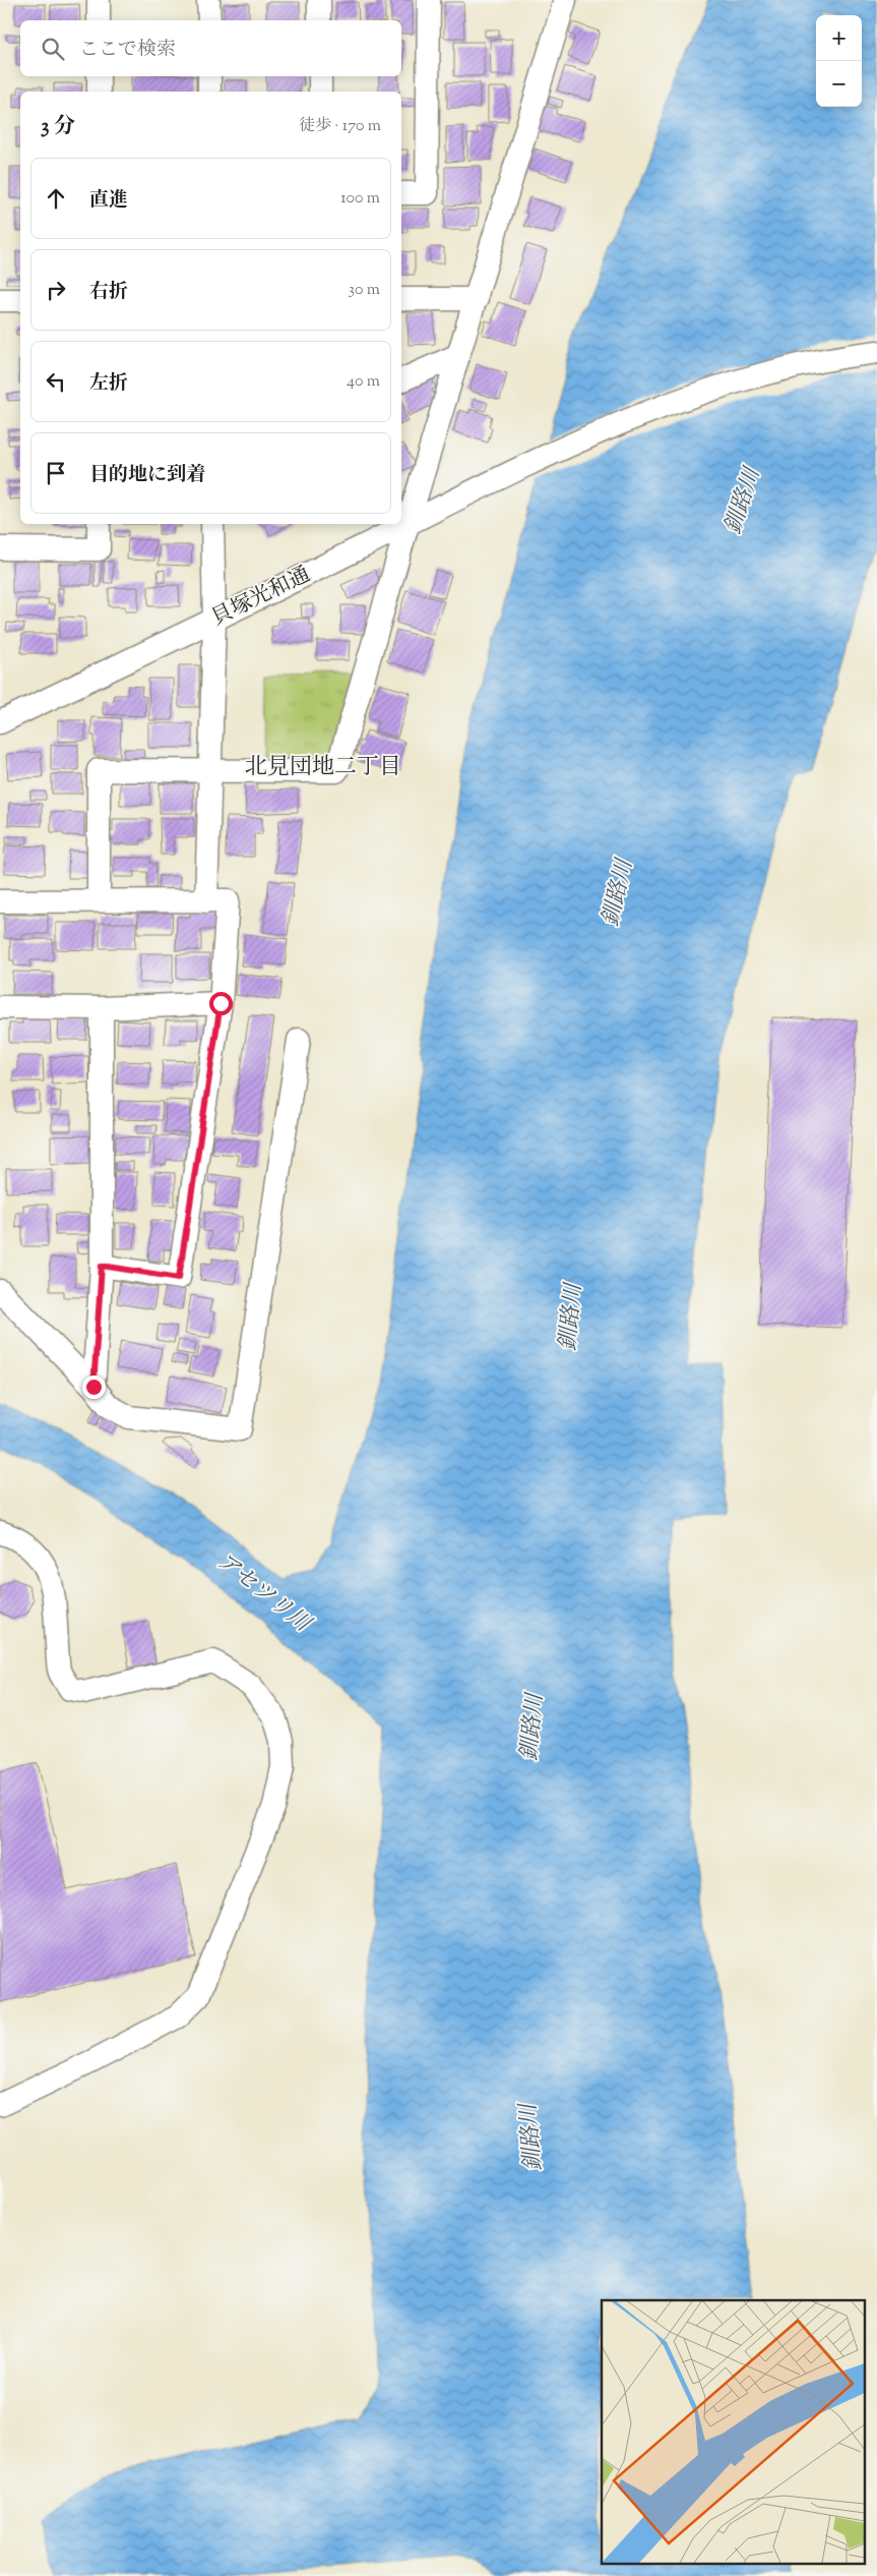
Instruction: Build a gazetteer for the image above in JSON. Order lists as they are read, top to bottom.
{
  "streets": {
    "street": ["貝塚光和通"]
  },
  "districts": ["北見団地二丁目"],
  "water": ["釧路川", "アセツリ川"],
  "page": {
    "map_buttons": ["+", "−"],
    "search": "ここで検索",
    "heading": ["3 分", "徒歩 · 170 m"],
    "list": [
      ["直進", "100 m"],
      ["右折", "30 m"],
      ["左折", "40 m"],
      "目的地に到着"
    ]
  }
}
